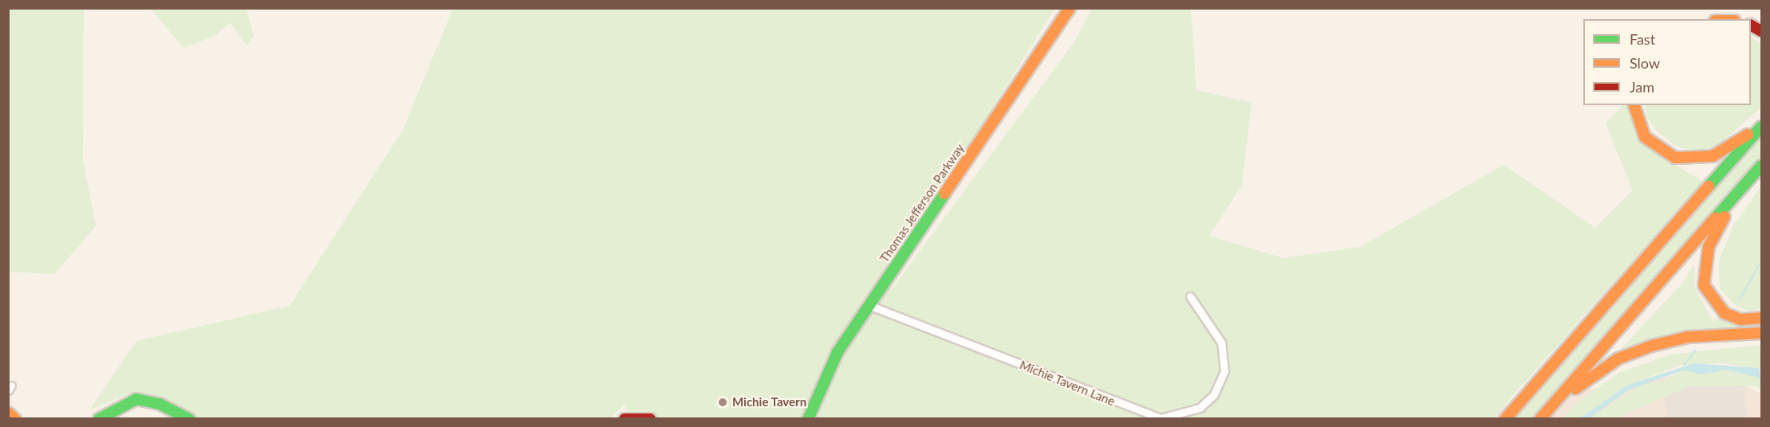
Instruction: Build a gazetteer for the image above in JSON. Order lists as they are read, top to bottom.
{
  "streets": {
    "main road": ["Thomas Jefferson Parkway"],
    "street": ["Michie Tavern Lane"]
  },
  "crossings": [
    ["Thomas Jefferson Parkway", "Michie Tavern Lane"]
  ],
  "places": ["Michie Tavern"],
  "legend": ["Fast", "Slow", "Jam"]
}
